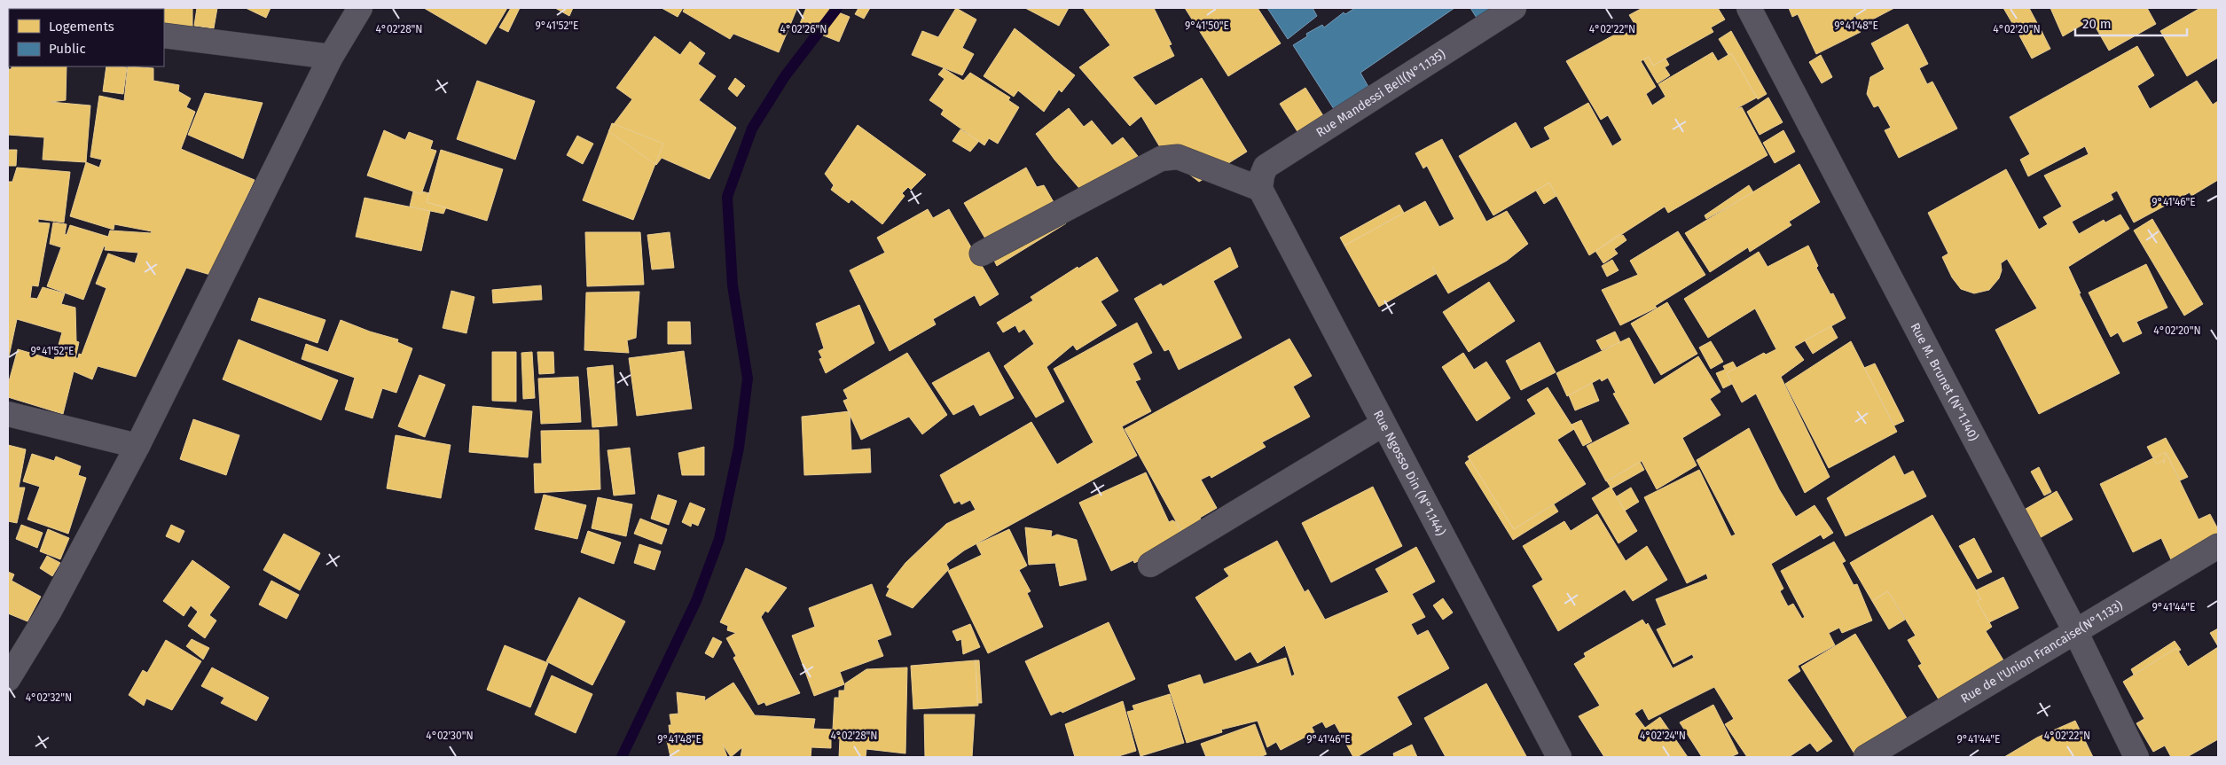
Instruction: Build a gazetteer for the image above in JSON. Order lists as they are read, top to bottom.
{
  "streets": {
    "street": [
      "Rue Mandessi Bell(N°1.135)",
      "Rue M. Brunet (N°1.140)",
      "Rue Ngosso Din (N°1.144)",
      "Rue de l'Union Francaise(N°1.133)"
    ]
  },
  "crossings": [
    ["Rue Mandessi Bell(N°1.135)", "Rue Ngosso Din (N°1.144)"],
    ["Rue M. Brunet (N°1.140)", "Rue de l'Union Francaise(N°1.133)"]
  ],
  "legend": ["Logements", "Public"],
  "scale_bar": "20 m",
  "coordinates": [
    "9°41'50\"E",
    "9°41'52\"E",
    "9°41'48\"E",
    "4°02'26\"N",
    "4°02'28\"N",
    "4°02'22\"N",
    "4°02'20\"N",
    "9°41'46\"E",
    "9°41'44\"E",
    "4°02'32\"N",
    "4°02'30\"N",
    "4°02'24\"N"
  ]
}
